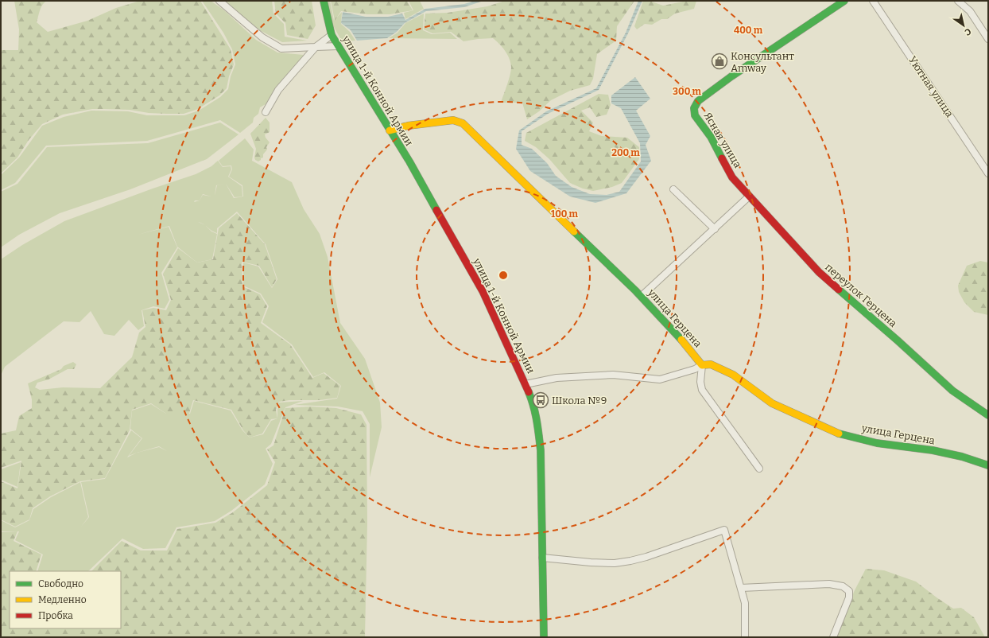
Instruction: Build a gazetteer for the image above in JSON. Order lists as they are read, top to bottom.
{
  "streets": {
    "street": [
      "Уютная улица",
      "улица 1-й Конной Армии",
      "Ясная улица",
      "переулок Герцена",
      "улица Герцена"
    ]
  },
  "crossings": [
    ["улица 1-й Конной Армии", "улица Герцена"],
    ["Ясная улица", "переулок Герцена"]
  ],
  "places": {
    "shop": ["Консультант Amway"],
    "bus stop": ["Школа №9"]
  },
  "legend": ["Свободно", "Медленно", "Пробка"],
  "north": "bottom right",
  "rings": [
    "400 m",
    "300 m",
    "200 m",
    "100 m"
  ]
}
